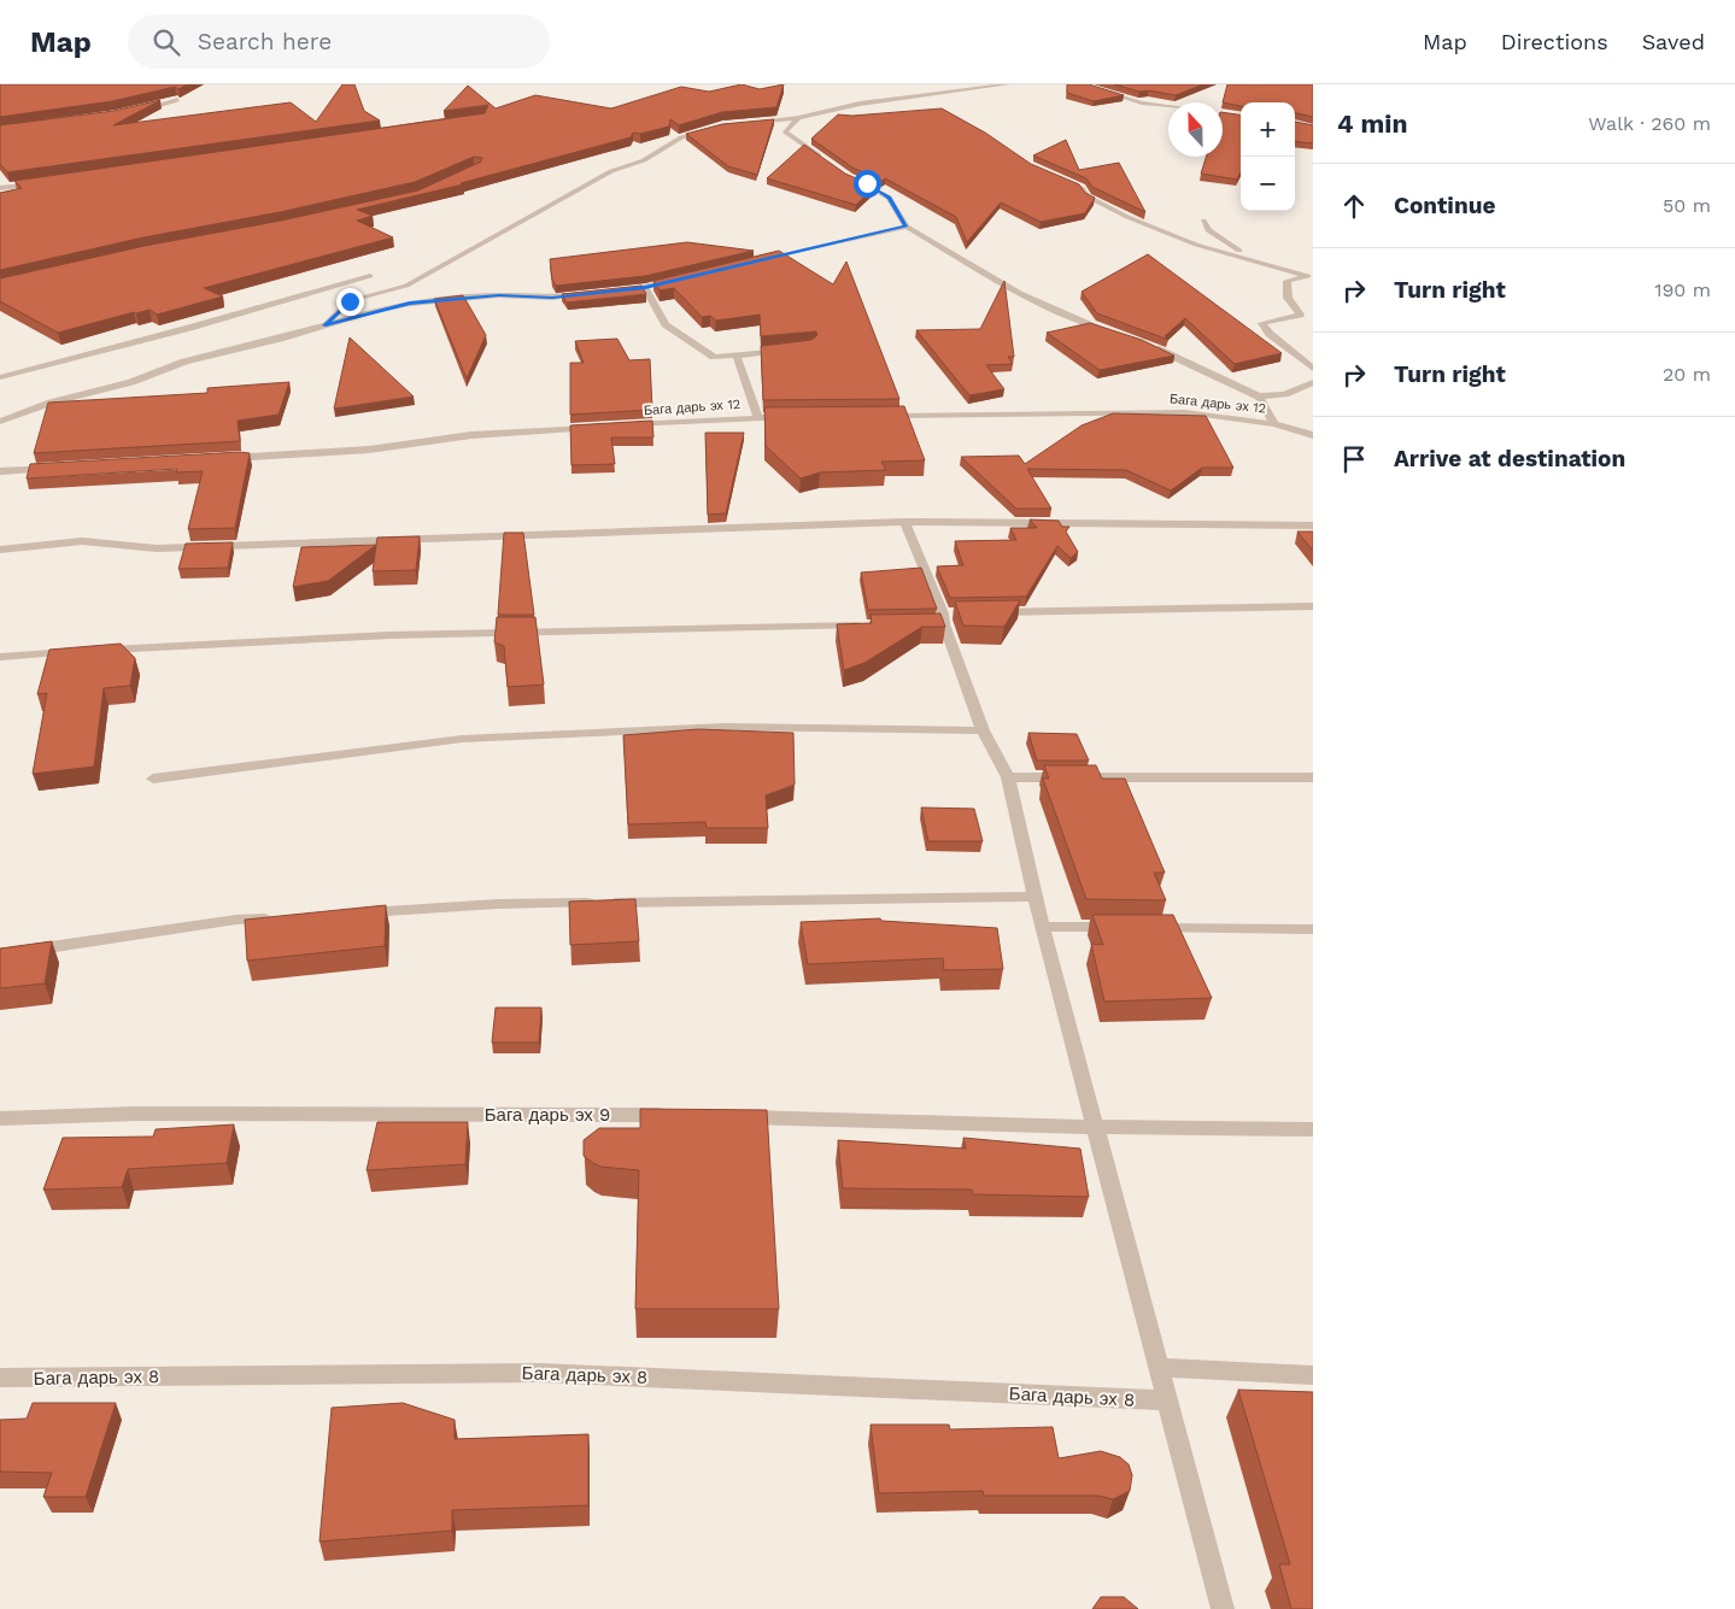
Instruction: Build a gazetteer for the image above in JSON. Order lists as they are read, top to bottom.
{
  "streets": {
    "street": ["Бага дарь эх 12", "Бага дарь эх 9", "Бага дарь эх 8"]
  },
  "north": "top",
  "page": {
    "header": "Map",
    "search": "Search here",
    "nav": ["Map", "Directions", "Saved"],
    "heading": ["4 min", "Walk · 260 m"],
    "map_buttons": ["+", "−"],
    "list": [
      ["Continue", "50 m"],
      ["Turn right", "190 m"],
      ["Turn right", "20 m"],
      "Arrive at destination"
    ]
  }
}
